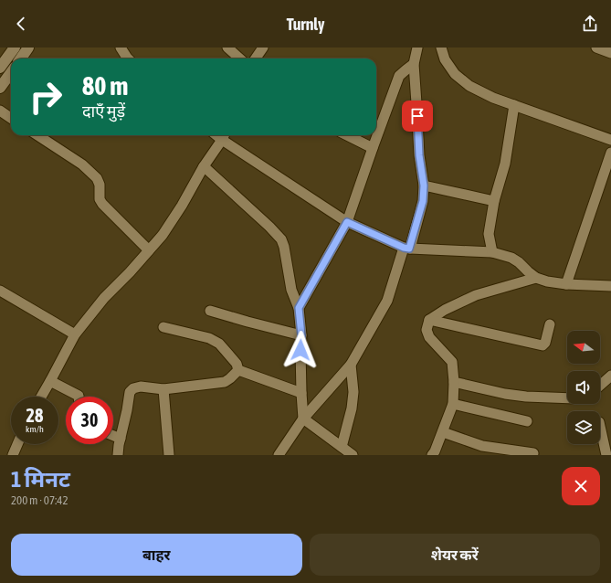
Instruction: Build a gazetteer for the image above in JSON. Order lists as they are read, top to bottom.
{
  "north": "left",
  "page": {
    "header": "Turnly",
    "turn": ["80 m", "दाएँ मुड़ें"],
    "speed": "28 km/h",
    "limit": "30",
    "heading": ["1 मिनट", "200 m · 07:42"],
    "buttons": ["बाहर", "शेयर करें"]
  }
}
